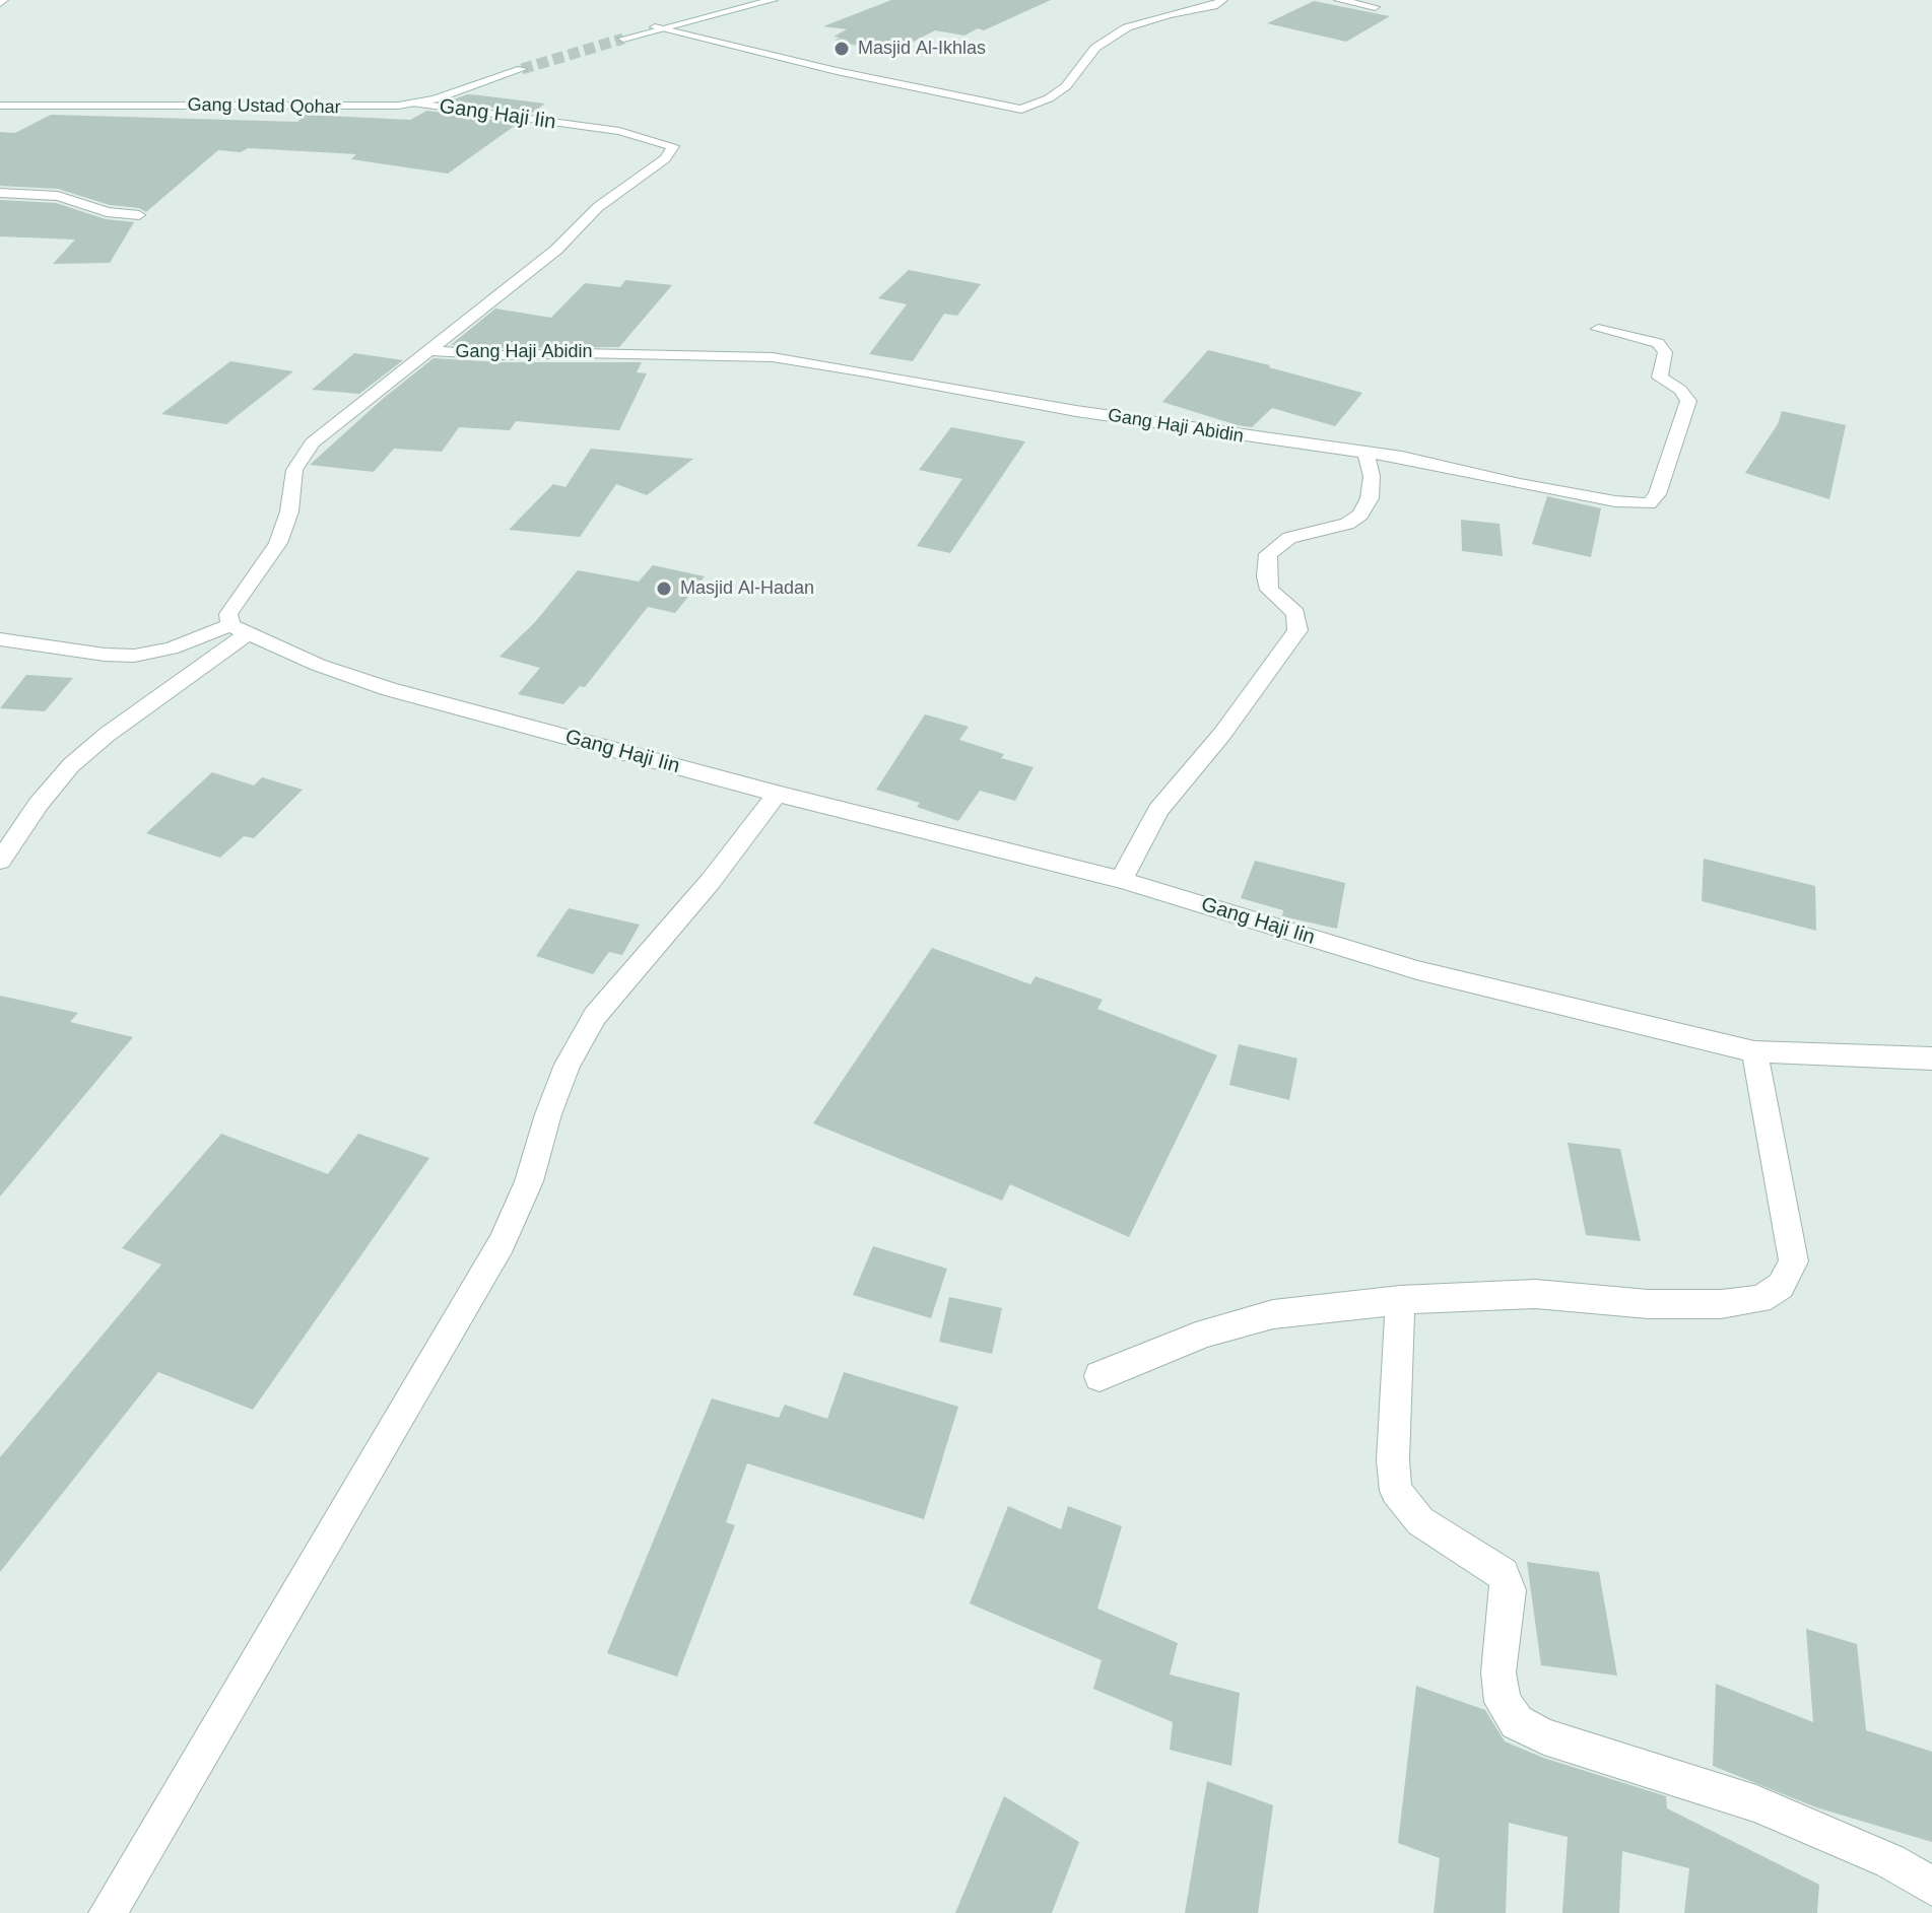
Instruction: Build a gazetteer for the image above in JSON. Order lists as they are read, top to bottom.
{
  "streets": {
    "street": ["Gang Ustad Qohar", "Gang Haji Iin", "Gang Haji Abidin"]
  },
  "crossings": [
    ["Gang Ustad Qohar", "Gang Haji Iin"],
    ["Gang Haji Iin", "Gang Haji Abidin"]
  ],
  "places": ["Masjid Al-Ikhlas", "Masjid Al-Hadan"]
}
